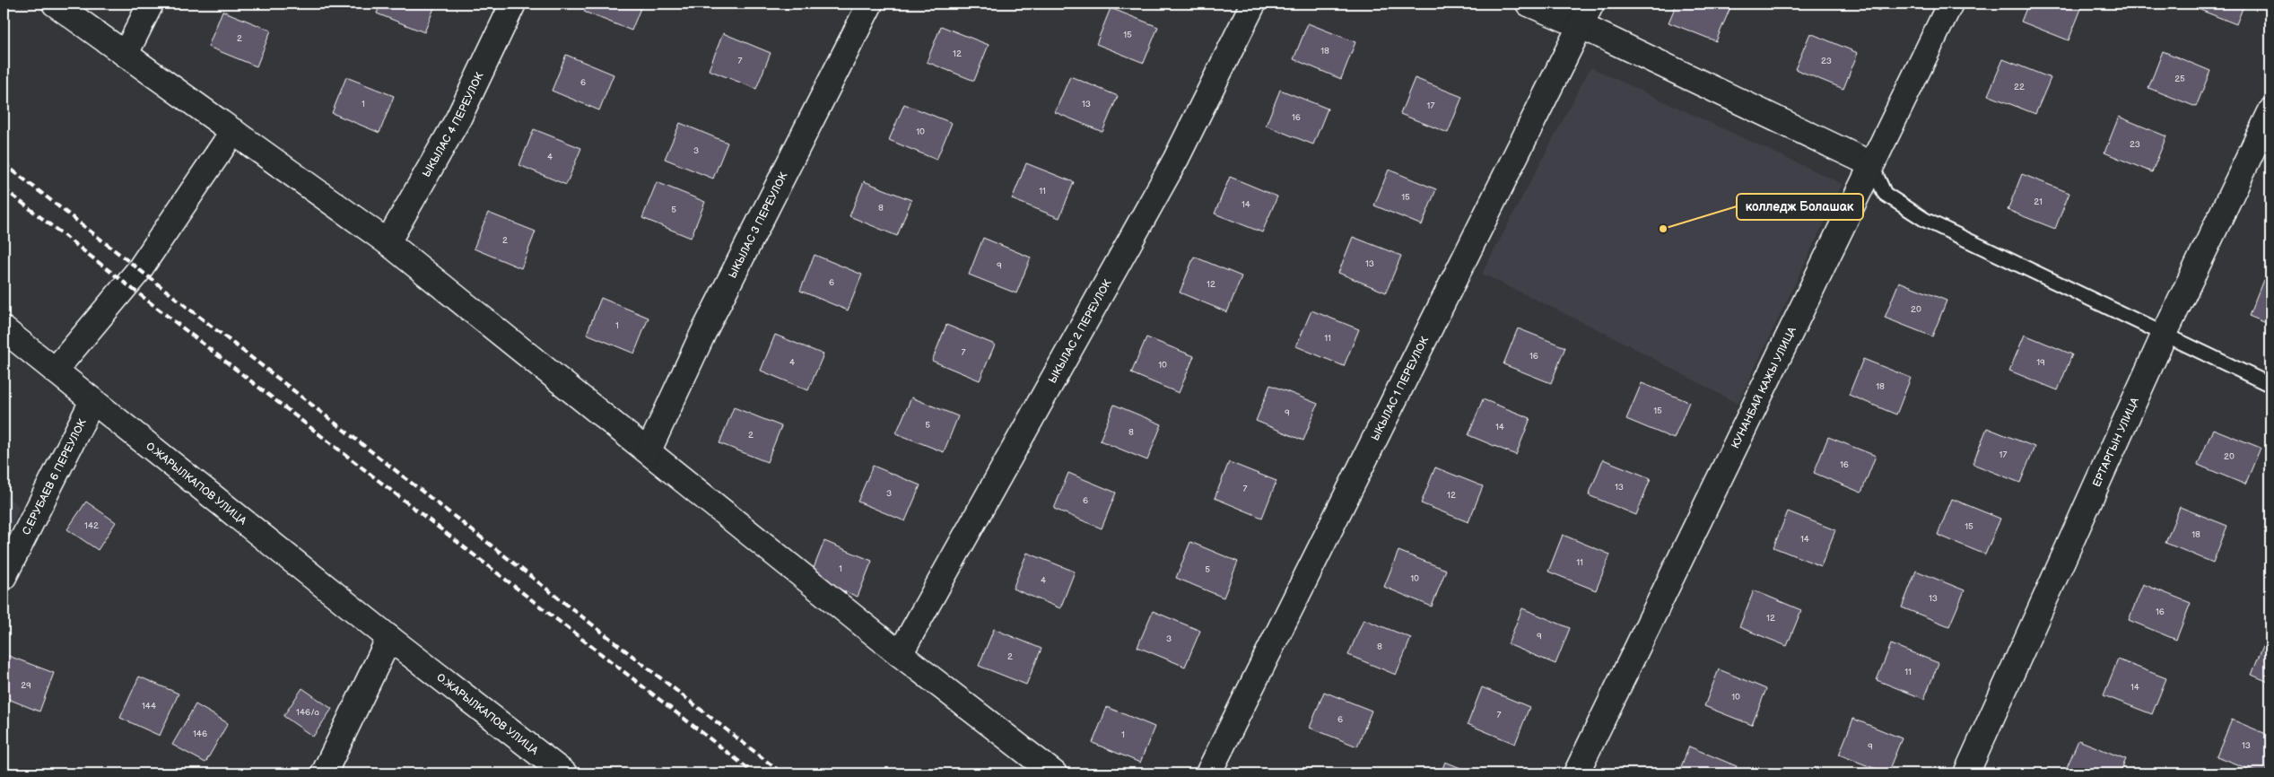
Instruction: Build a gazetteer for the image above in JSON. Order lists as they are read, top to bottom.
{
  "streets": {
    "street": [
      "ЫКЫЛАС 4 ПЕРЕУЛОК",
      "ЫКЫЛАС 3 ПЕРЕУЛОК",
      "ЫКЫЛАС 2 ПЕРЕУЛОК",
      "ЫКЫЛАС 1 ПЕРЕУЛОК",
      "КУНАНБАЙ КАЖЫ УЛИЦА",
      "ЕРТАРГЫН УЛИЦА",
      "С.ЕРУБАЕВ 6 ПЕРЕУЛОК",
      "О.ЖАРЫЛКАПОВ УЛИЦА"
    ]
  },
  "crossings": [
    ["С.ЕРУБАЕВ 6 ПЕРЕУЛОК", "О.ЖАРЫЛКАПОВ УЛИЦА"]
  ],
  "places": ["колледж Болашак"],
  "house_numbers": [
    "15",
    "2",
    "18",
    "12",
    "7",
    "23",
    "25",
    "6",
    "22",
    "1",
    "13",
    "17",
    "16",
    "10",
    "23",
    "3",
    "4",
    "11",
    "15",
    "21",
    "14",
    "8",
    "5",
    "2",
    "13",
    "9",
    "6",
    "12",
    "20",
    "1",
    "11",
    "7",
    "16",
    "4",
    "19",
    "10",
    "18",
    "15",
    "9",
    "5",
    "14",
    "8",
    "2",
    "17",
    "20",
    "16",
    "13",
    "7",
    "3",
    "12",
    "6",
    "142",
    "15",
    "18",
    "14",
    "11",
    "1",
    "5",
    "10",
    "4",
    "13",
    "16",
    "12",
    "9",
    "3",
    "8",
    "2",
    "11",
    "29",
    "14",
    "10",
    "144",
    "146/a",
    "7",
    "6",
    "146",
    "1",
    "13",
    "9"
  ]
}
